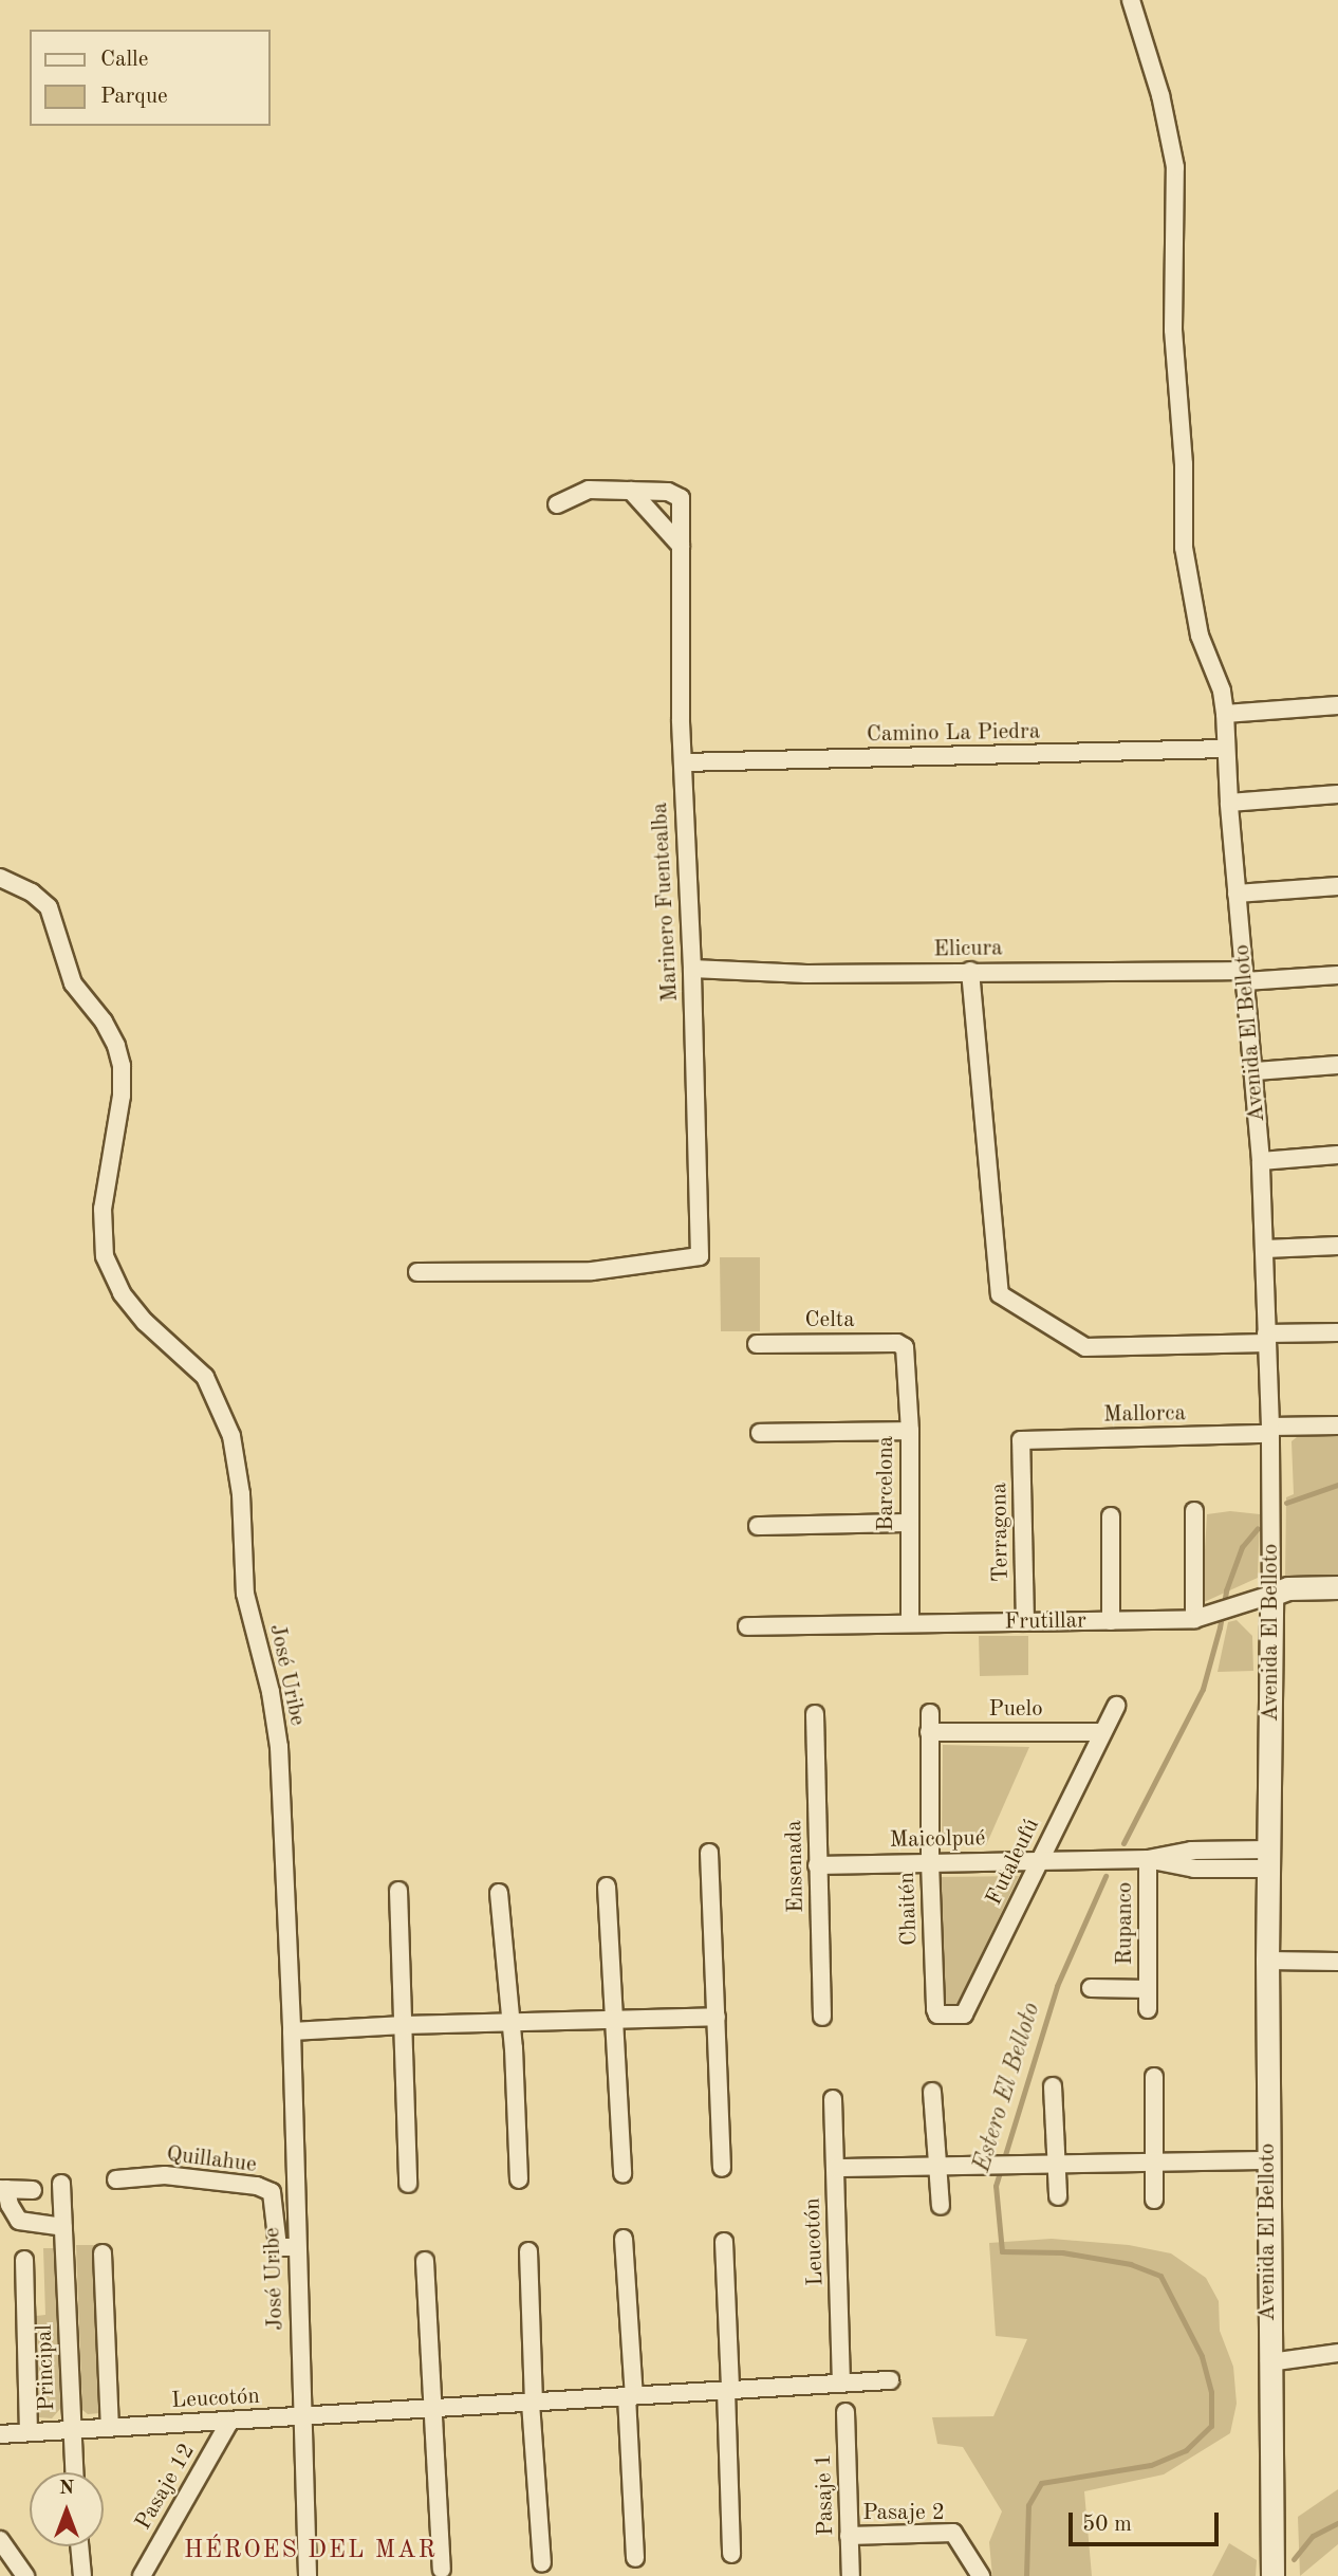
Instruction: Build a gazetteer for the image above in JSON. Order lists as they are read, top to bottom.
{
  "streets": {
    "street": [
      "Camino La Piedra",
      "Marinero Fuentealba",
      "Elicura",
      "Avenida El Belloto",
      "Celta",
      "Mallorca",
      "Barcelona",
      "Terragona",
      "Frutillar",
      "José Uribe",
      "Puelo",
      "Maicolpué",
      "Futaleufú",
      "Ensenada",
      "Chaitén",
      "Rupanco",
      "Quillahue",
      "Leucotón",
      "Principal",
      "Pasaje 12",
      "Pasaje 1",
      "Pasaje 2"
    ]
  },
  "crossings": [
    ["Camino La Piedra", "Marinero Fuentealba"],
    ["Camino La Piedra", "Avenida El Belloto"],
    ["Marinero Fuentealba", "Elicura"],
    ["Elicura", "Avenida El Belloto"],
    ["Avenida El Belloto", "Mallorca"],
    ["Avenida El Belloto", "Frutillar"],
    ["Avenida El Belloto", "Maicolpué"],
    ["Celta", "Barcelona"],
    ["Mallorca", "Terragona"],
    ["Barcelona", "Frutillar"],
    ["Terragona", "Frutillar"],
    ["José Uribe", "Quillahue"],
    ["José Uribe", "Leucotón"],
    ["Puelo", "Futaleufú"],
    ["Puelo", "Chaitén"],
    ["Maicolpué", "Futaleufú"],
    ["Maicolpué", "Ensenada"],
    ["Maicolpué", "Chaitén"],
    ["Maicolpué", "Rupanco"],
    ["Futaleufú", "Chaitén"],
    ["Leucotón", "Principal"],
    ["Leucotón", "Pasaje 12"],
    ["Pasaje 1", "Pasaje 2"]
  ],
  "districts": ["HÉROES DEL MAR"],
  "water": ["Estero El Belloto"],
  "legend": ["Calle", "Parque"],
  "scale_bar": "50 m",
  "north": "top"
}
